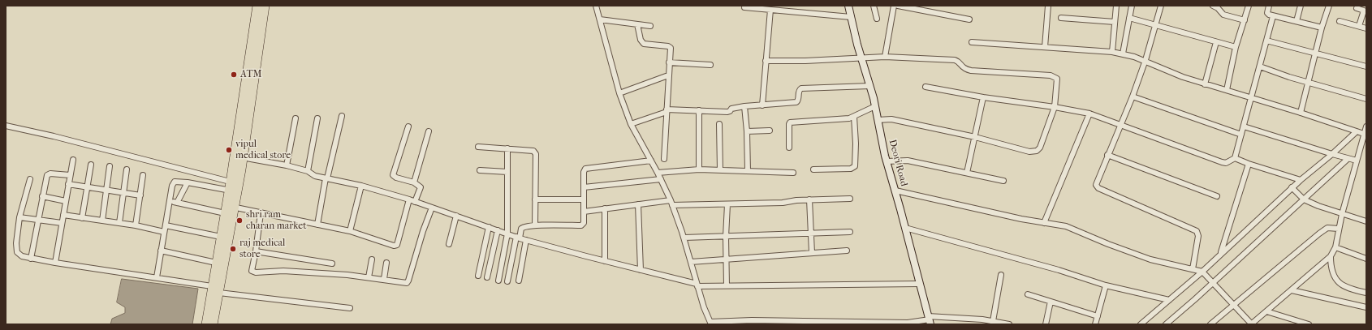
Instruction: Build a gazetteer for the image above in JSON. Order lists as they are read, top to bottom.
{
  "streets": {
    "street": ["Deori Road"]
  },
  "places": [
    "ATM",
    "vipul medical store",
    "shri ram charan market",
    "raj medical store"
  ]
}
